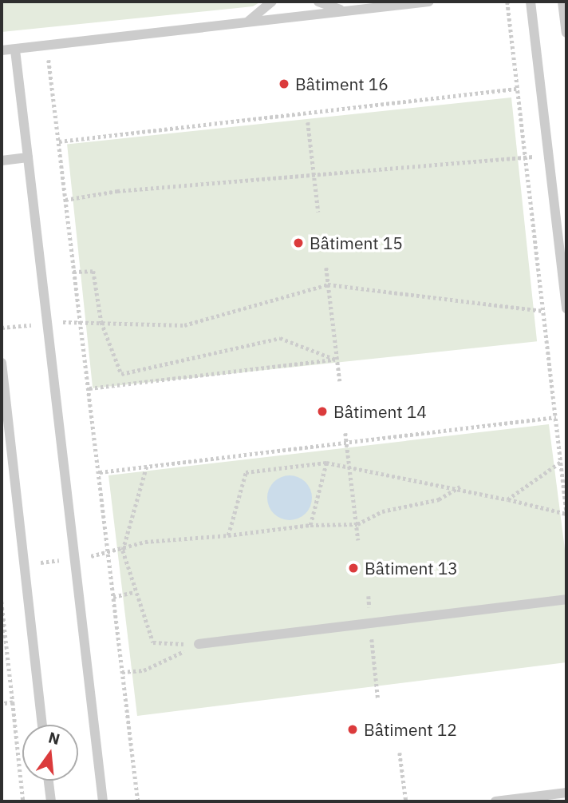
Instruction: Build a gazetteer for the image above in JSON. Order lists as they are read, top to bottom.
{
  "places": [
    "Bâtiment 16",
    "Bâtiment 15",
    "Bâtiment 14",
    "Bâtiment 13",
    "Bâtiment 12"
  ],
  "north": "top"
}
